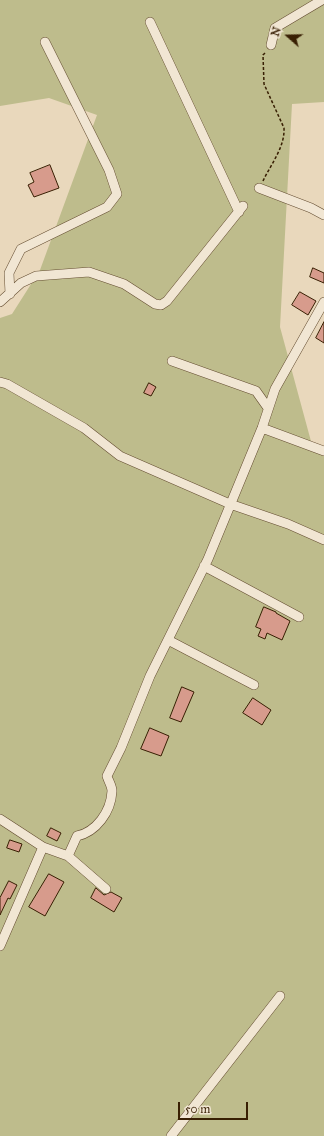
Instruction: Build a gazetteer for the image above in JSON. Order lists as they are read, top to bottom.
{
  "scale_bar": "50 m",
  "north": "left"
}
